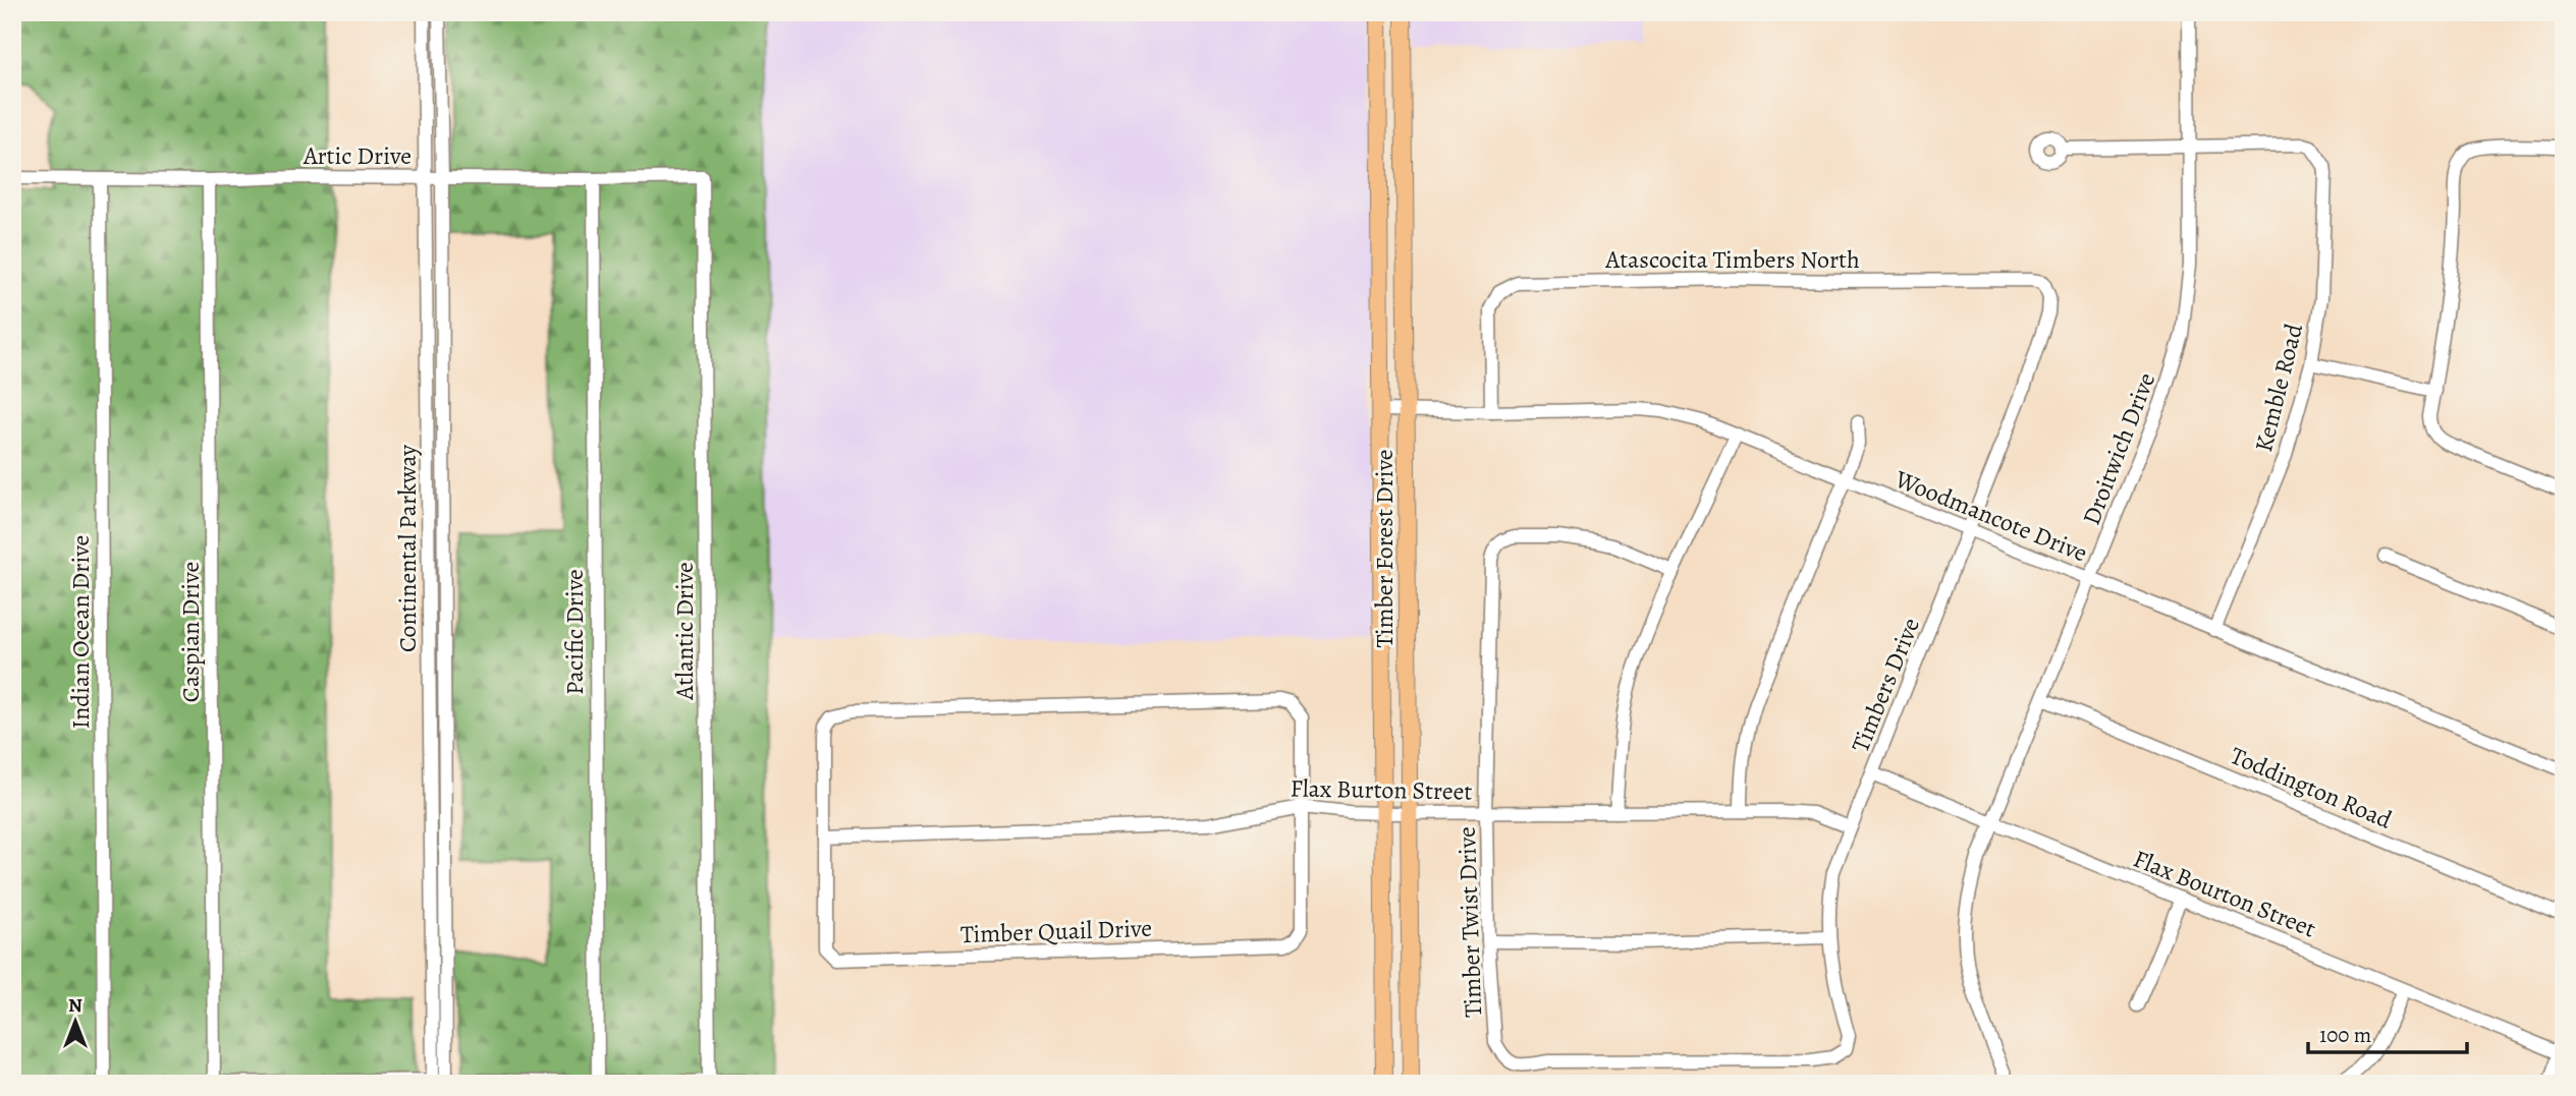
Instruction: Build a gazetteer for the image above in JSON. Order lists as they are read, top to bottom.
{
  "streets": {
    "main road": ["Timber Forest Drive"],
    "street": [
      "Artic Drive",
      "Atascocita Timbers North",
      "Kemble Road",
      "Droitwich Drive",
      "Woodmancote Drive",
      "Continental Parkway",
      "Atlantic Drive",
      "Indian Ocean Drive",
      "Caspian Drive",
      "Pacific Drive",
      "Timbers Drive",
      "Toddington Road",
      "Flax Burton Street",
      "Flax Bourton Street",
      "Timber Twist Drive",
      "Timber Quail Drive"
    ]
  },
  "crossings": [
    ["Artic Drive", "Continental Parkway"],
    ["Artic Drive", "Atlantic Drive"],
    ["Artic Drive", "Indian Ocean Drive"],
    ["Artic Drive", "Caspian Drive"],
    ["Artic Drive", "Pacific Drive"],
    ["Atascocita Timbers North", "Woodmancote Drive"],
    ["Atascocita Timbers North", "Timbers Drive"],
    ["Kemble Road", "Droitwich Drive"],
    ["Kemble Road", "Woodmancote Drive"],
    ["Droitwich Drive", "Woodmancote Drive"],
    ["Droitwich Drive", "Toddington Road"],
    ["Droitwich Drive", "Flax Bourton Street"],
    ["Woodmancote Drive", "Timber Forest Drive"],
    ["Woodmancote Drive", "Timbers Drive"],
    ["Timber Forest Drive", "Flax Burton Street"],
    ["Timbers Drive", "Flax Burton Street"],
    ["Timbers Drive", "Flax Bourton Street"],
    ["Timbers Drive", "Timber Twist Drive"],
    ["Flax Burton Street", "Timber Twist Drive"],
    ["Flax Burton Street", "Timber Quail Drive"]
  ],
  "scale_bar": "100 m",
  "north": "top"
}
